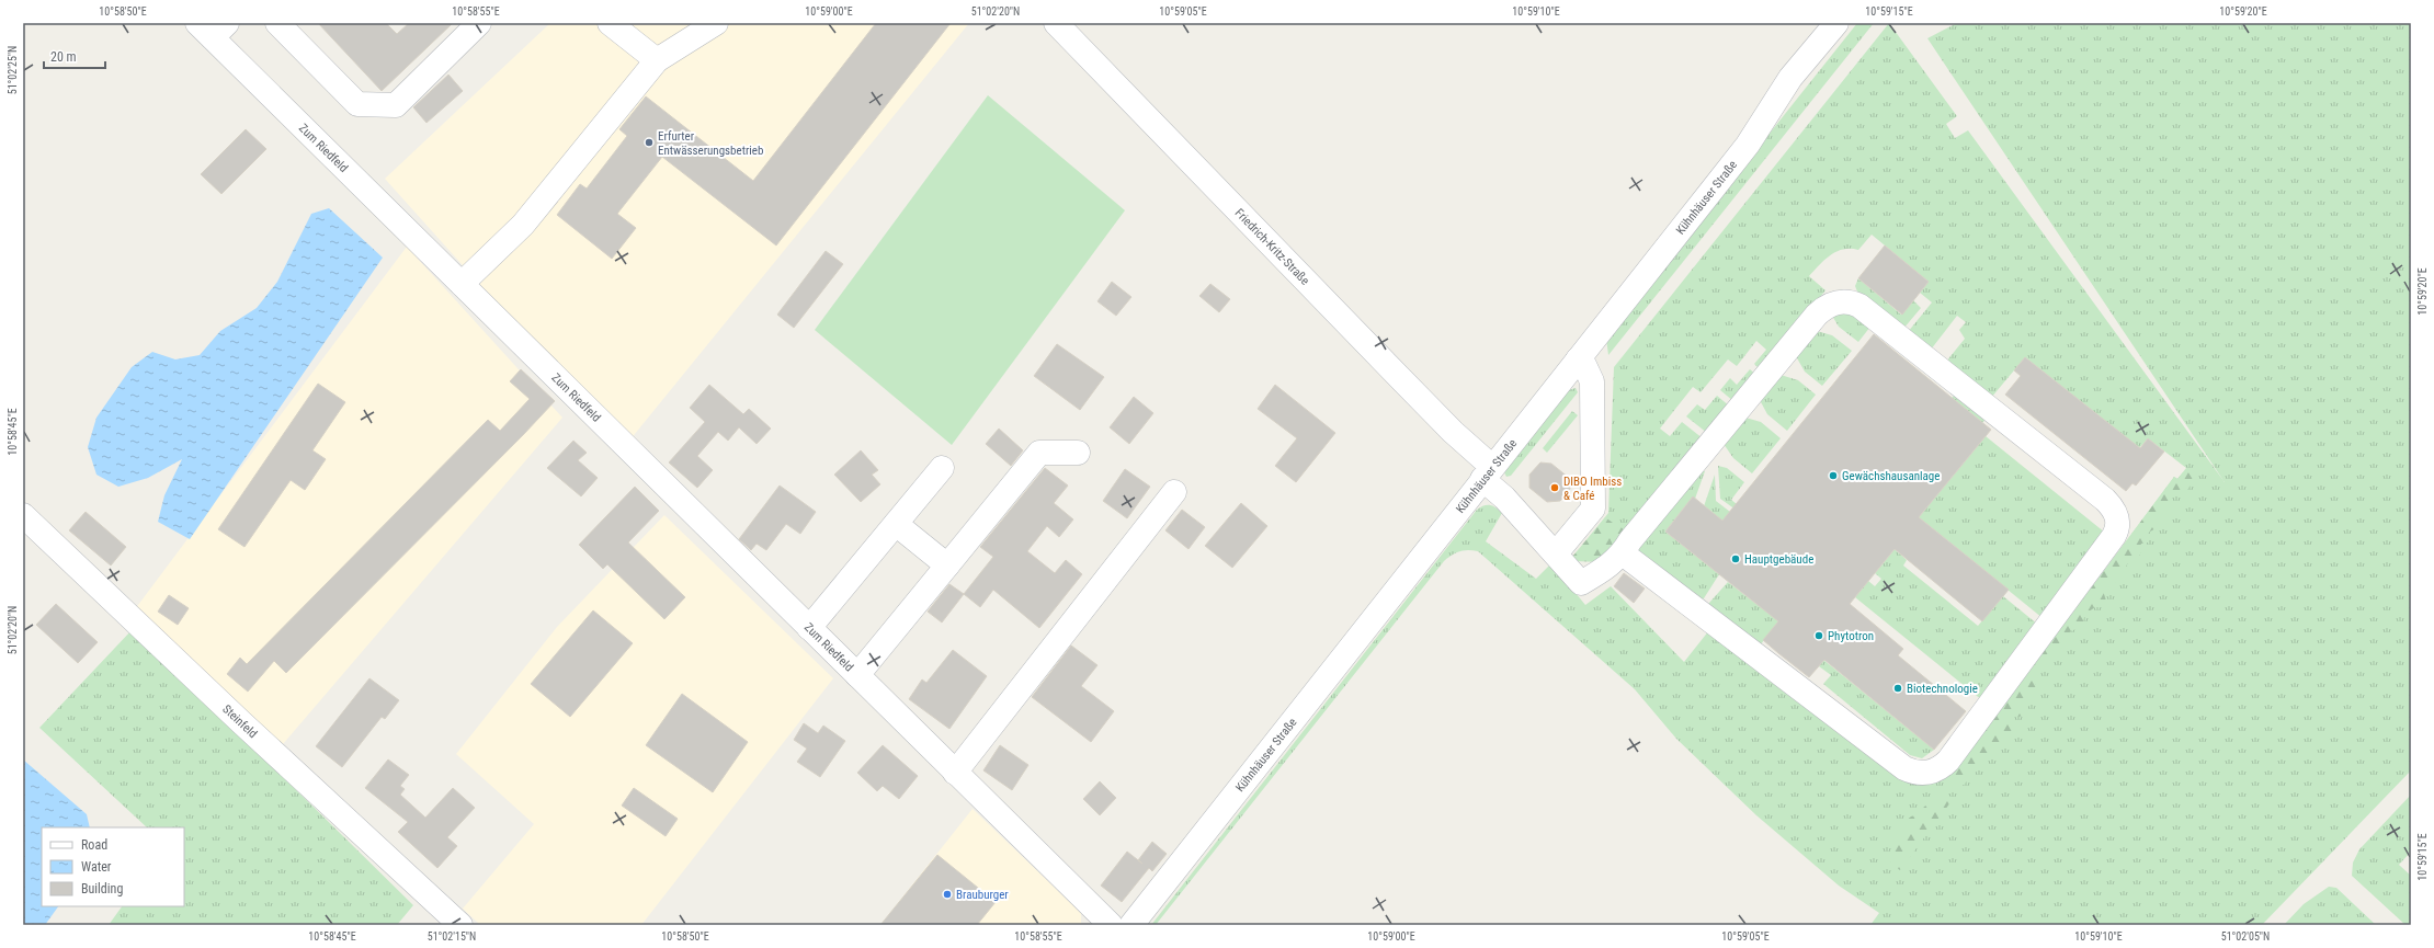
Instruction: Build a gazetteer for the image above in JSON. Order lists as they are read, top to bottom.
{
  "streets": {
    "street": [
      "Zum Riedfeld",
      "Kühnhäuser Straße",
      "Friedrich-Kritz-Straße",
      "Steinfeld"
    ]
  },
  "crossings": [
    ["Kühnhäuser Straße", "Friedrich-Kritz-Straße"]
  ],
  "places": [
    "Erfurter Entwässerungsbetrieb",
    "Gewächshausanlage",
    "DIBO Imbiss & Café",
    "Hauptgebäude",
    "Phytotron",
    "Biotechnologie",
    "Brauburger"
  ],
  "legend": ["Road", "Water", "Building"],
  "scale_bar": "20 m",
  "coordinates": [
    "10°58'50\"E",
    "10°58'55\"E",
    "10°59'00\"E",
    "51°02'20\"N",
    "10°59'05\"E",
    "10°59'10\"E",
    "10°59'15\"E",
    "10°59'20\"E",
    "51°02'25\"N",
    "10°58'45\"E",
    "51°02'15\"N",
    "51°02'05\"N"
  ]
}
